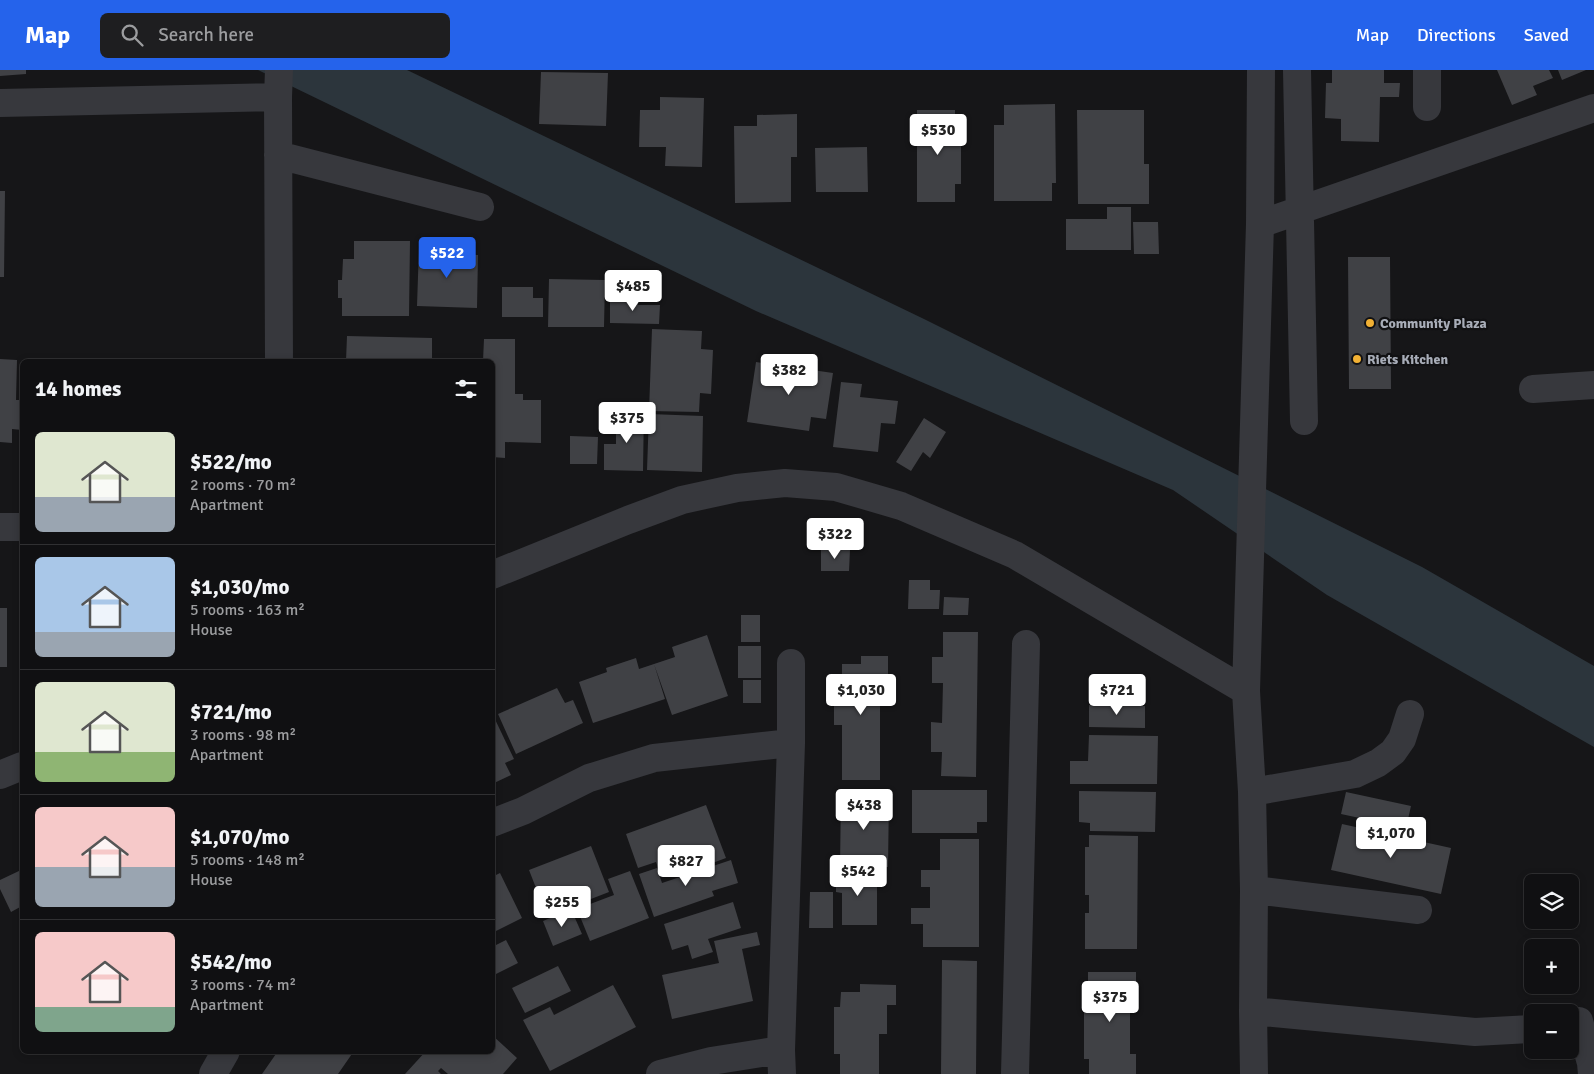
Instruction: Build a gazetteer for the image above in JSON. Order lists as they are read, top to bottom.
{
  "places": ["Community Plaza", "Riets Kitchen"],
  "page": {
    "header": "Map",
    "search": "Search here",
    "nav": ["Map", "Directions", "Saved"],
    "price": [
      "$530",
      "$522",
      "$485",
      "$382",
      "$375",
      "$322",
      "$1,030",
      "$721",
      "$438",
      "$1,070",
      "$827",
      "$542",
      "$255",
      "$375"
    ],
    "heading": "14 homes",
    "list": [
      {
        "name": "$522/mo",
        "note": "2 rooms · 70 m² · Apartment"
      },
      {
        "name": "$1,030/mo",
        "note": "5 rooms · 163 m² · House"
      },
      {
        "name": "$721/mo",
        "note": "3 rooms · 98 m² · Apartment"
      },
      {
        "name": "$1,070/mo",
        "note": "5 rooms · 148 m² · House"
      },
      {
        "name": "$542/mo",
        "note": "3 rooms · 74 m² · Apartment"
      }
    ],
    "map_buttons": ["+", "−"]
  }
}
